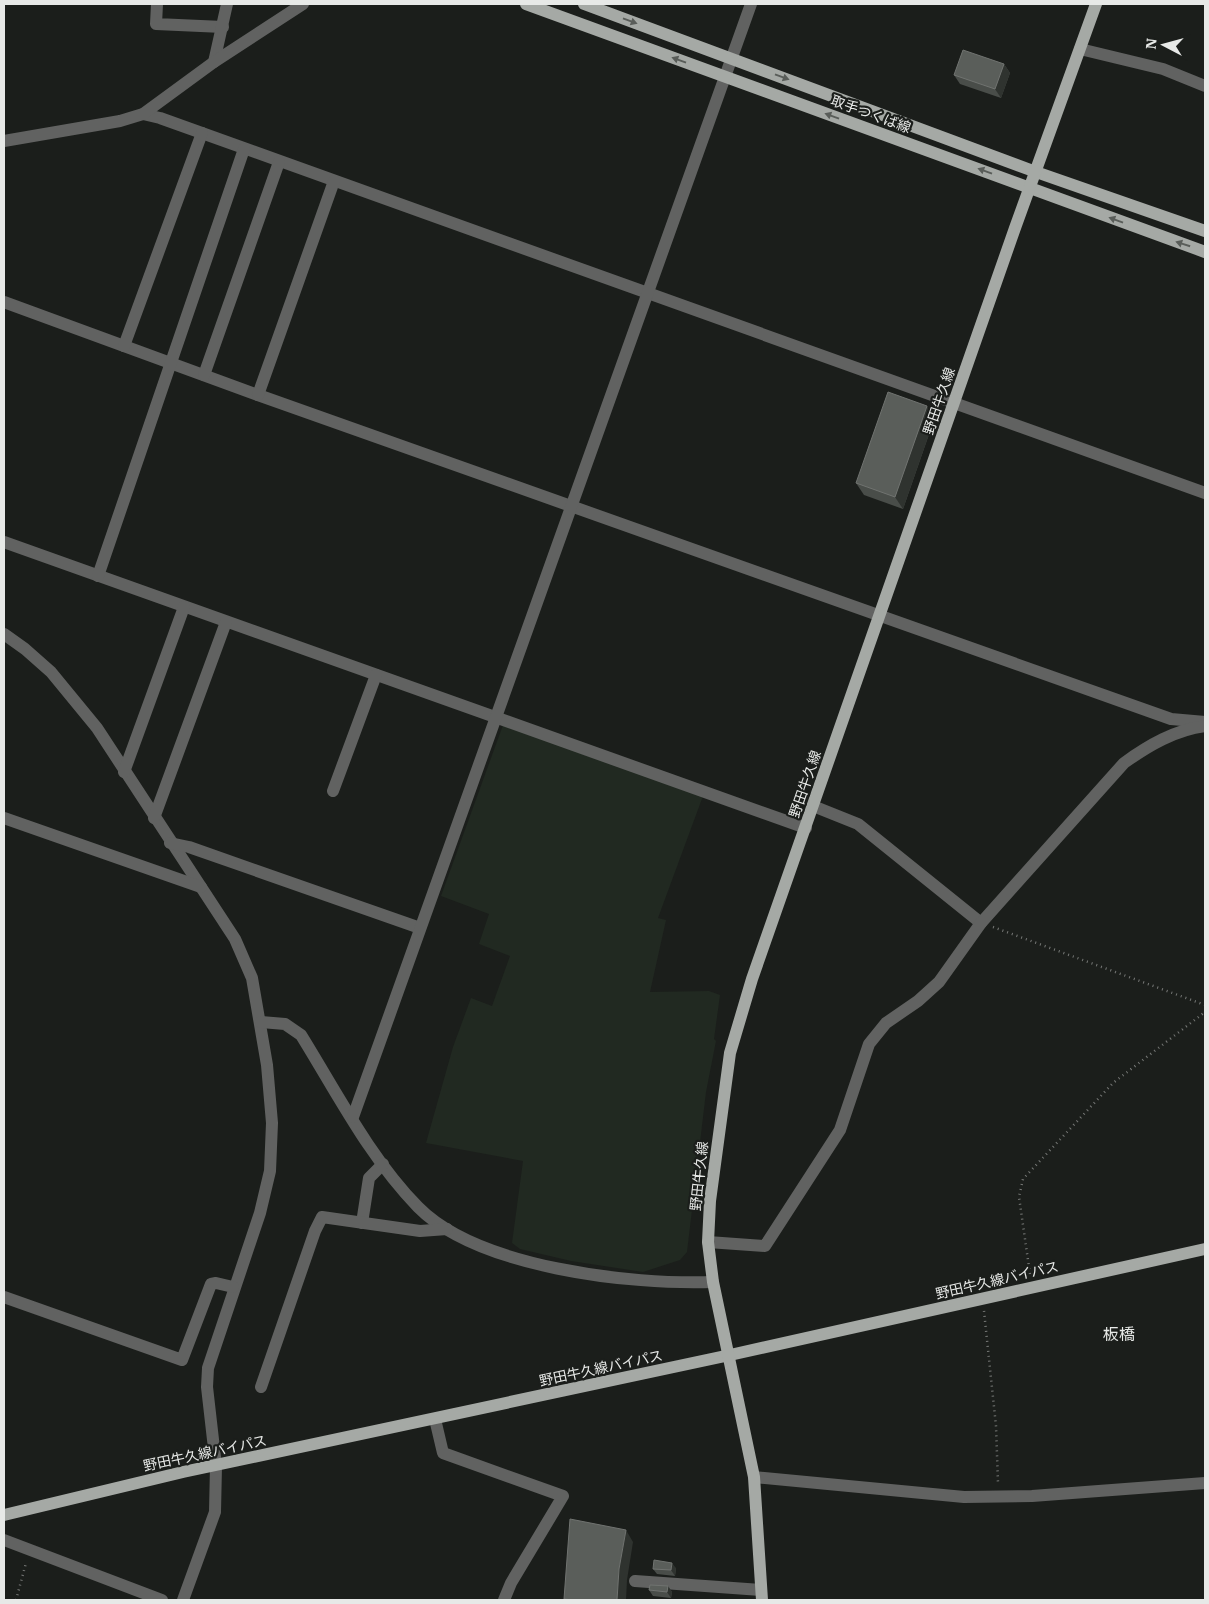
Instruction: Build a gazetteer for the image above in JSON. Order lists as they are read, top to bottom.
{
  "streets": {
    "main road": ["取手つくば線", "野田牛久線", "野田牛久線バイパス"]
  },
  "crossings": [
    ["取手つくば線", "野田牛久線"],
    ["野田牛久線", "野田牛久線バイパス"]
  ],
  "districts": ["板橋"],
  "north": "left"
}
